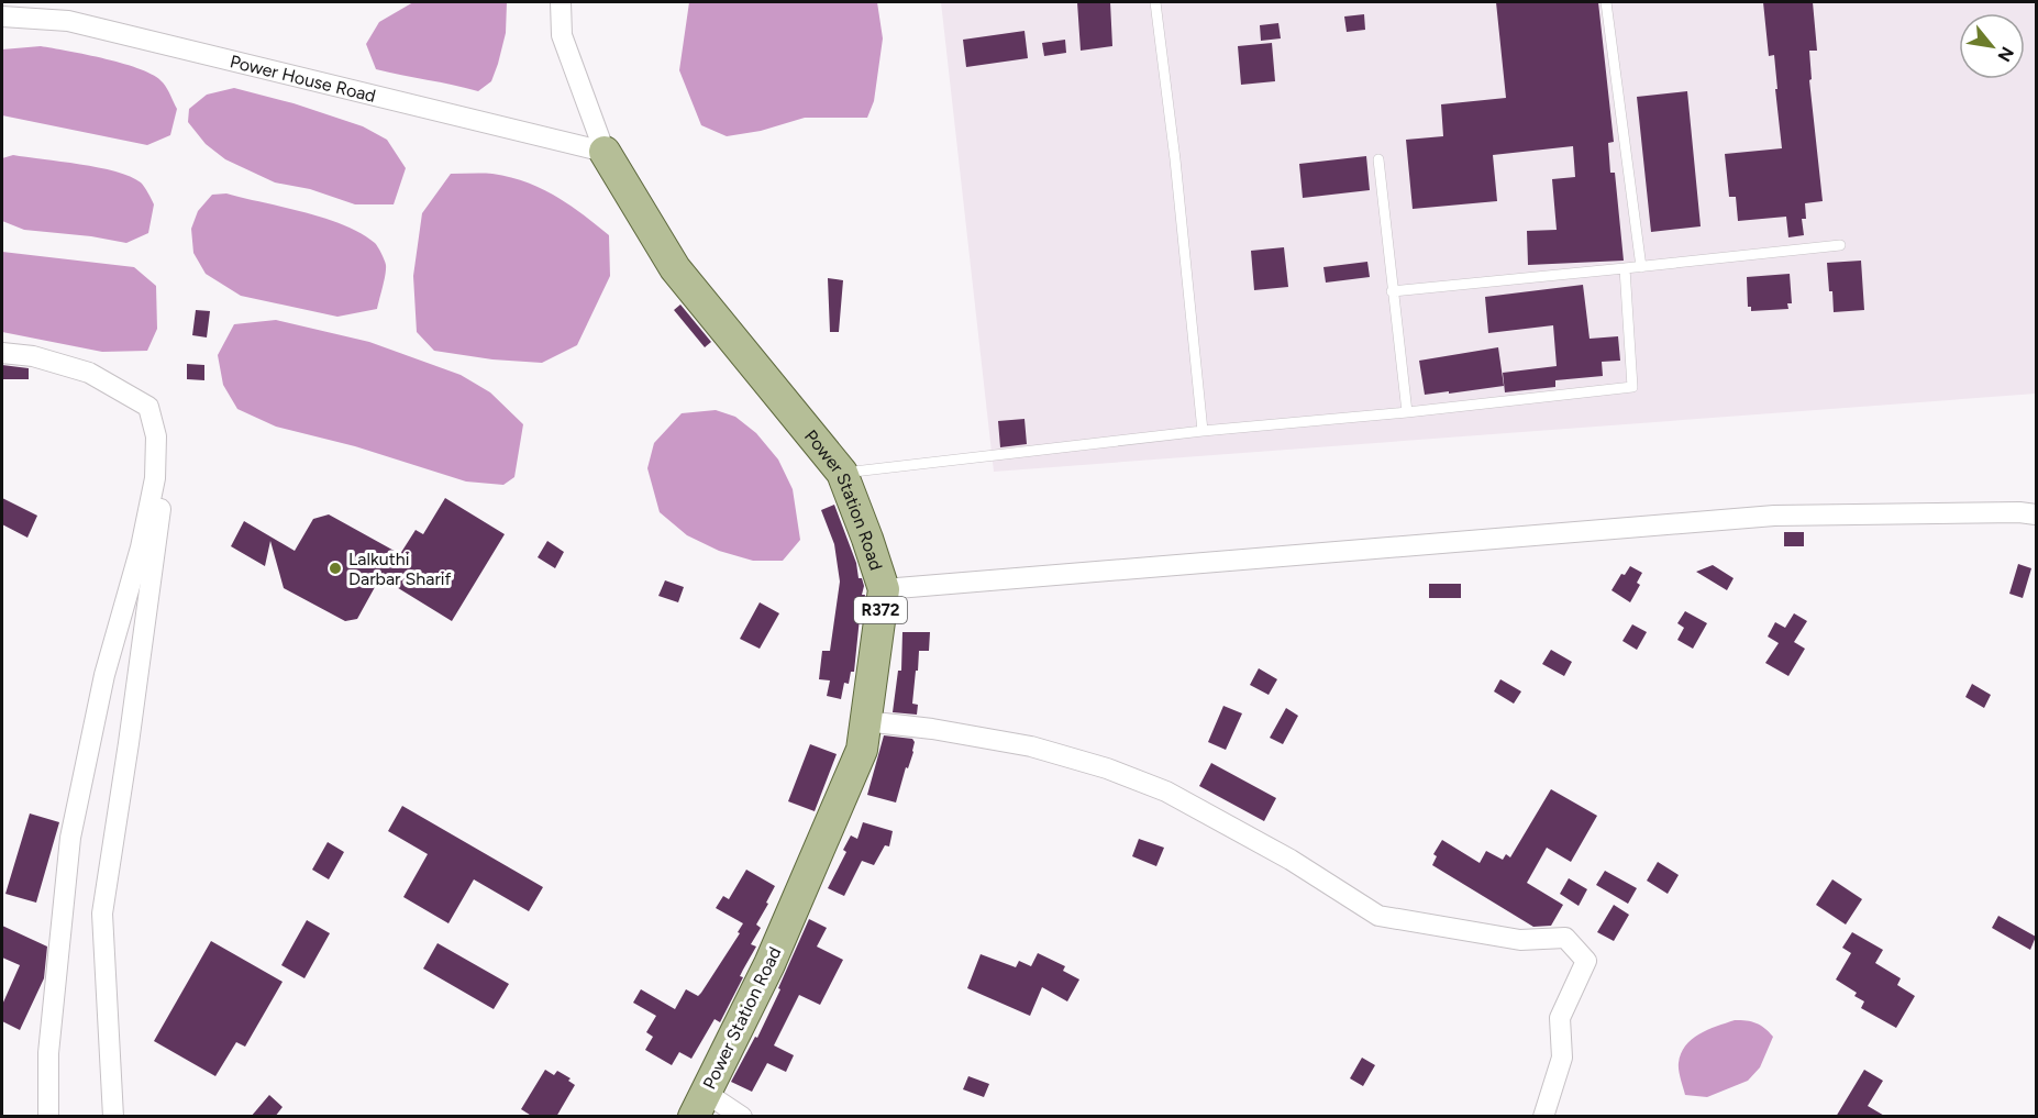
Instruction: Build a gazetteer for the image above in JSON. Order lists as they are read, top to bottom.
{
  "streets": {
    "main road": ["Power Station Road", "R372"],
    "street": ["Power House Road"]
  },
  "crossings": [
    ["Power House Road", "Power Station Road"]
  ],
  "places": ["Lalkuthi Darbar Sharif"],
  "north": "bottom right"
}
